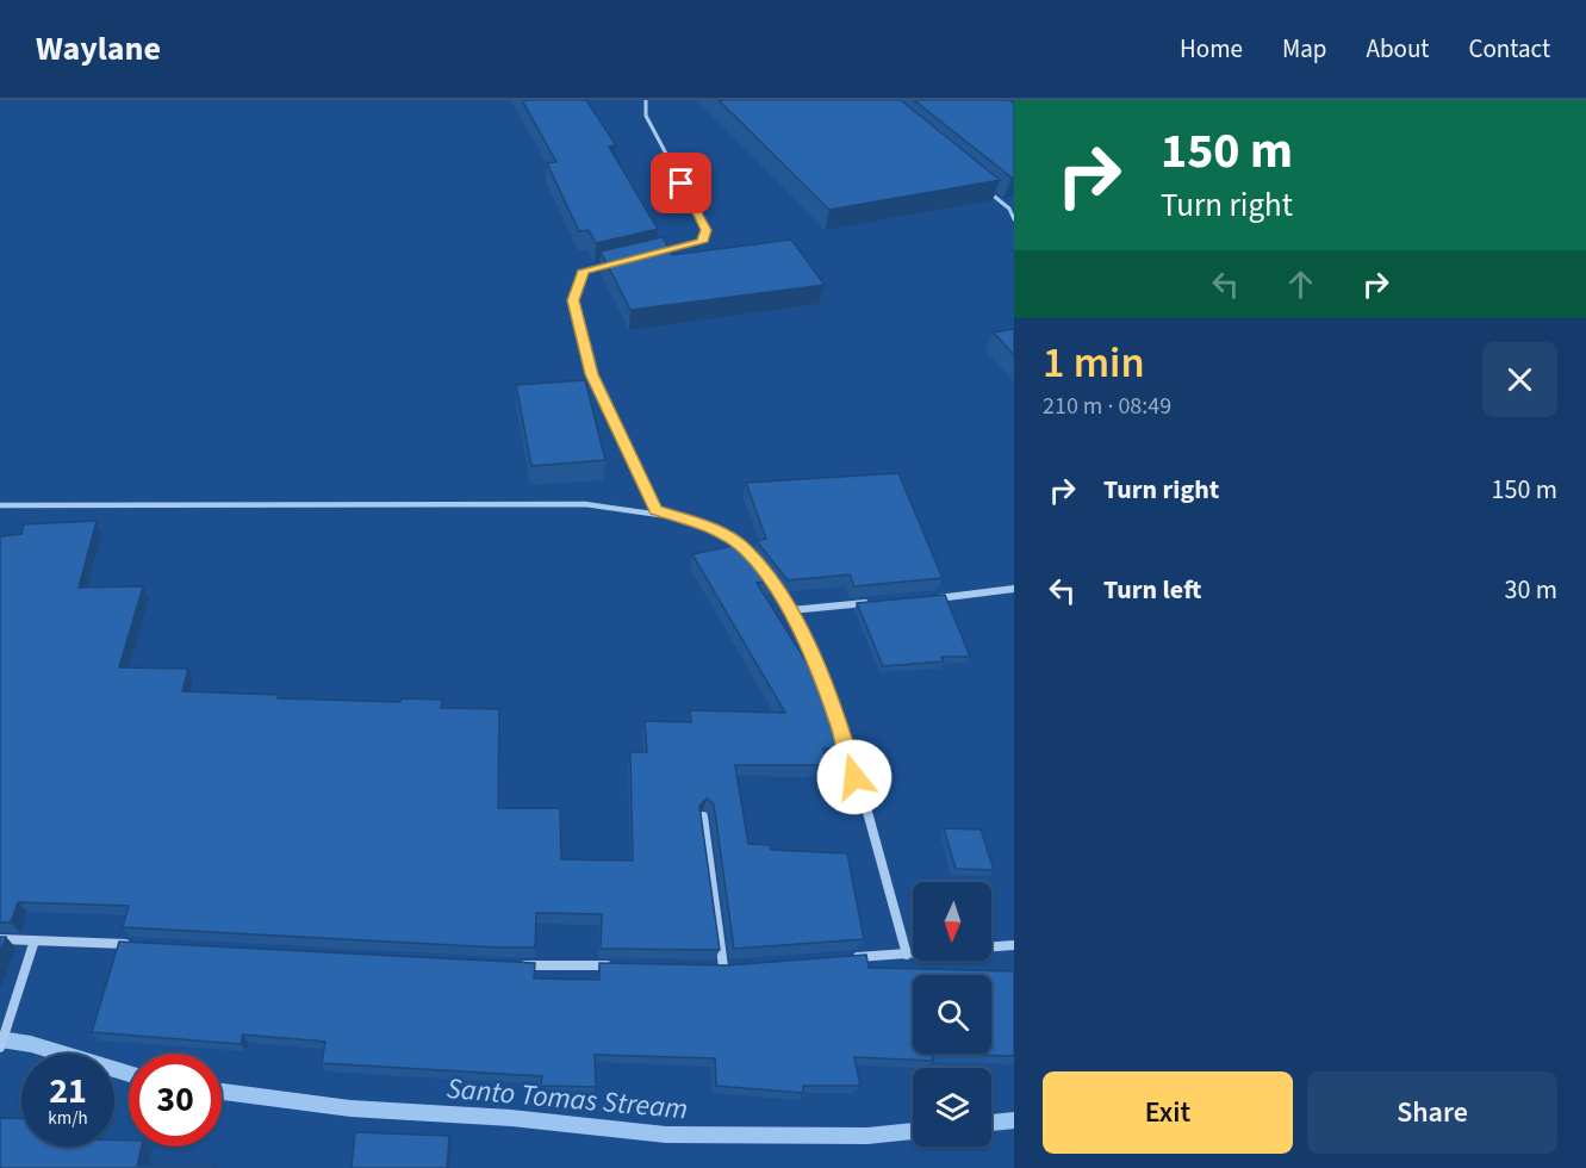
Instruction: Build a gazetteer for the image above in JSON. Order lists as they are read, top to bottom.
{
  "water": ["Santo Tomas Stream"],
  "north": "bottom",
  "page": {
    "header": "Waylane",
    "nav": [
      "Home",
      "Map",
      "About",
      "Contact"
    ],
    "turn": ["150 m", "Turn right"],
    "heading": ["1 min", "210 m · 08:49"],
    "list": [
      {
        "name": "Turn right",
        "value": "150 m"
      },
      {
        "name": "Turn left",
        "value": "30 m"
      }
    ],
    "speed": "21 km/h",
    "limit": "30",
    "buttons": ["Exit", "Share"]
  }
}
